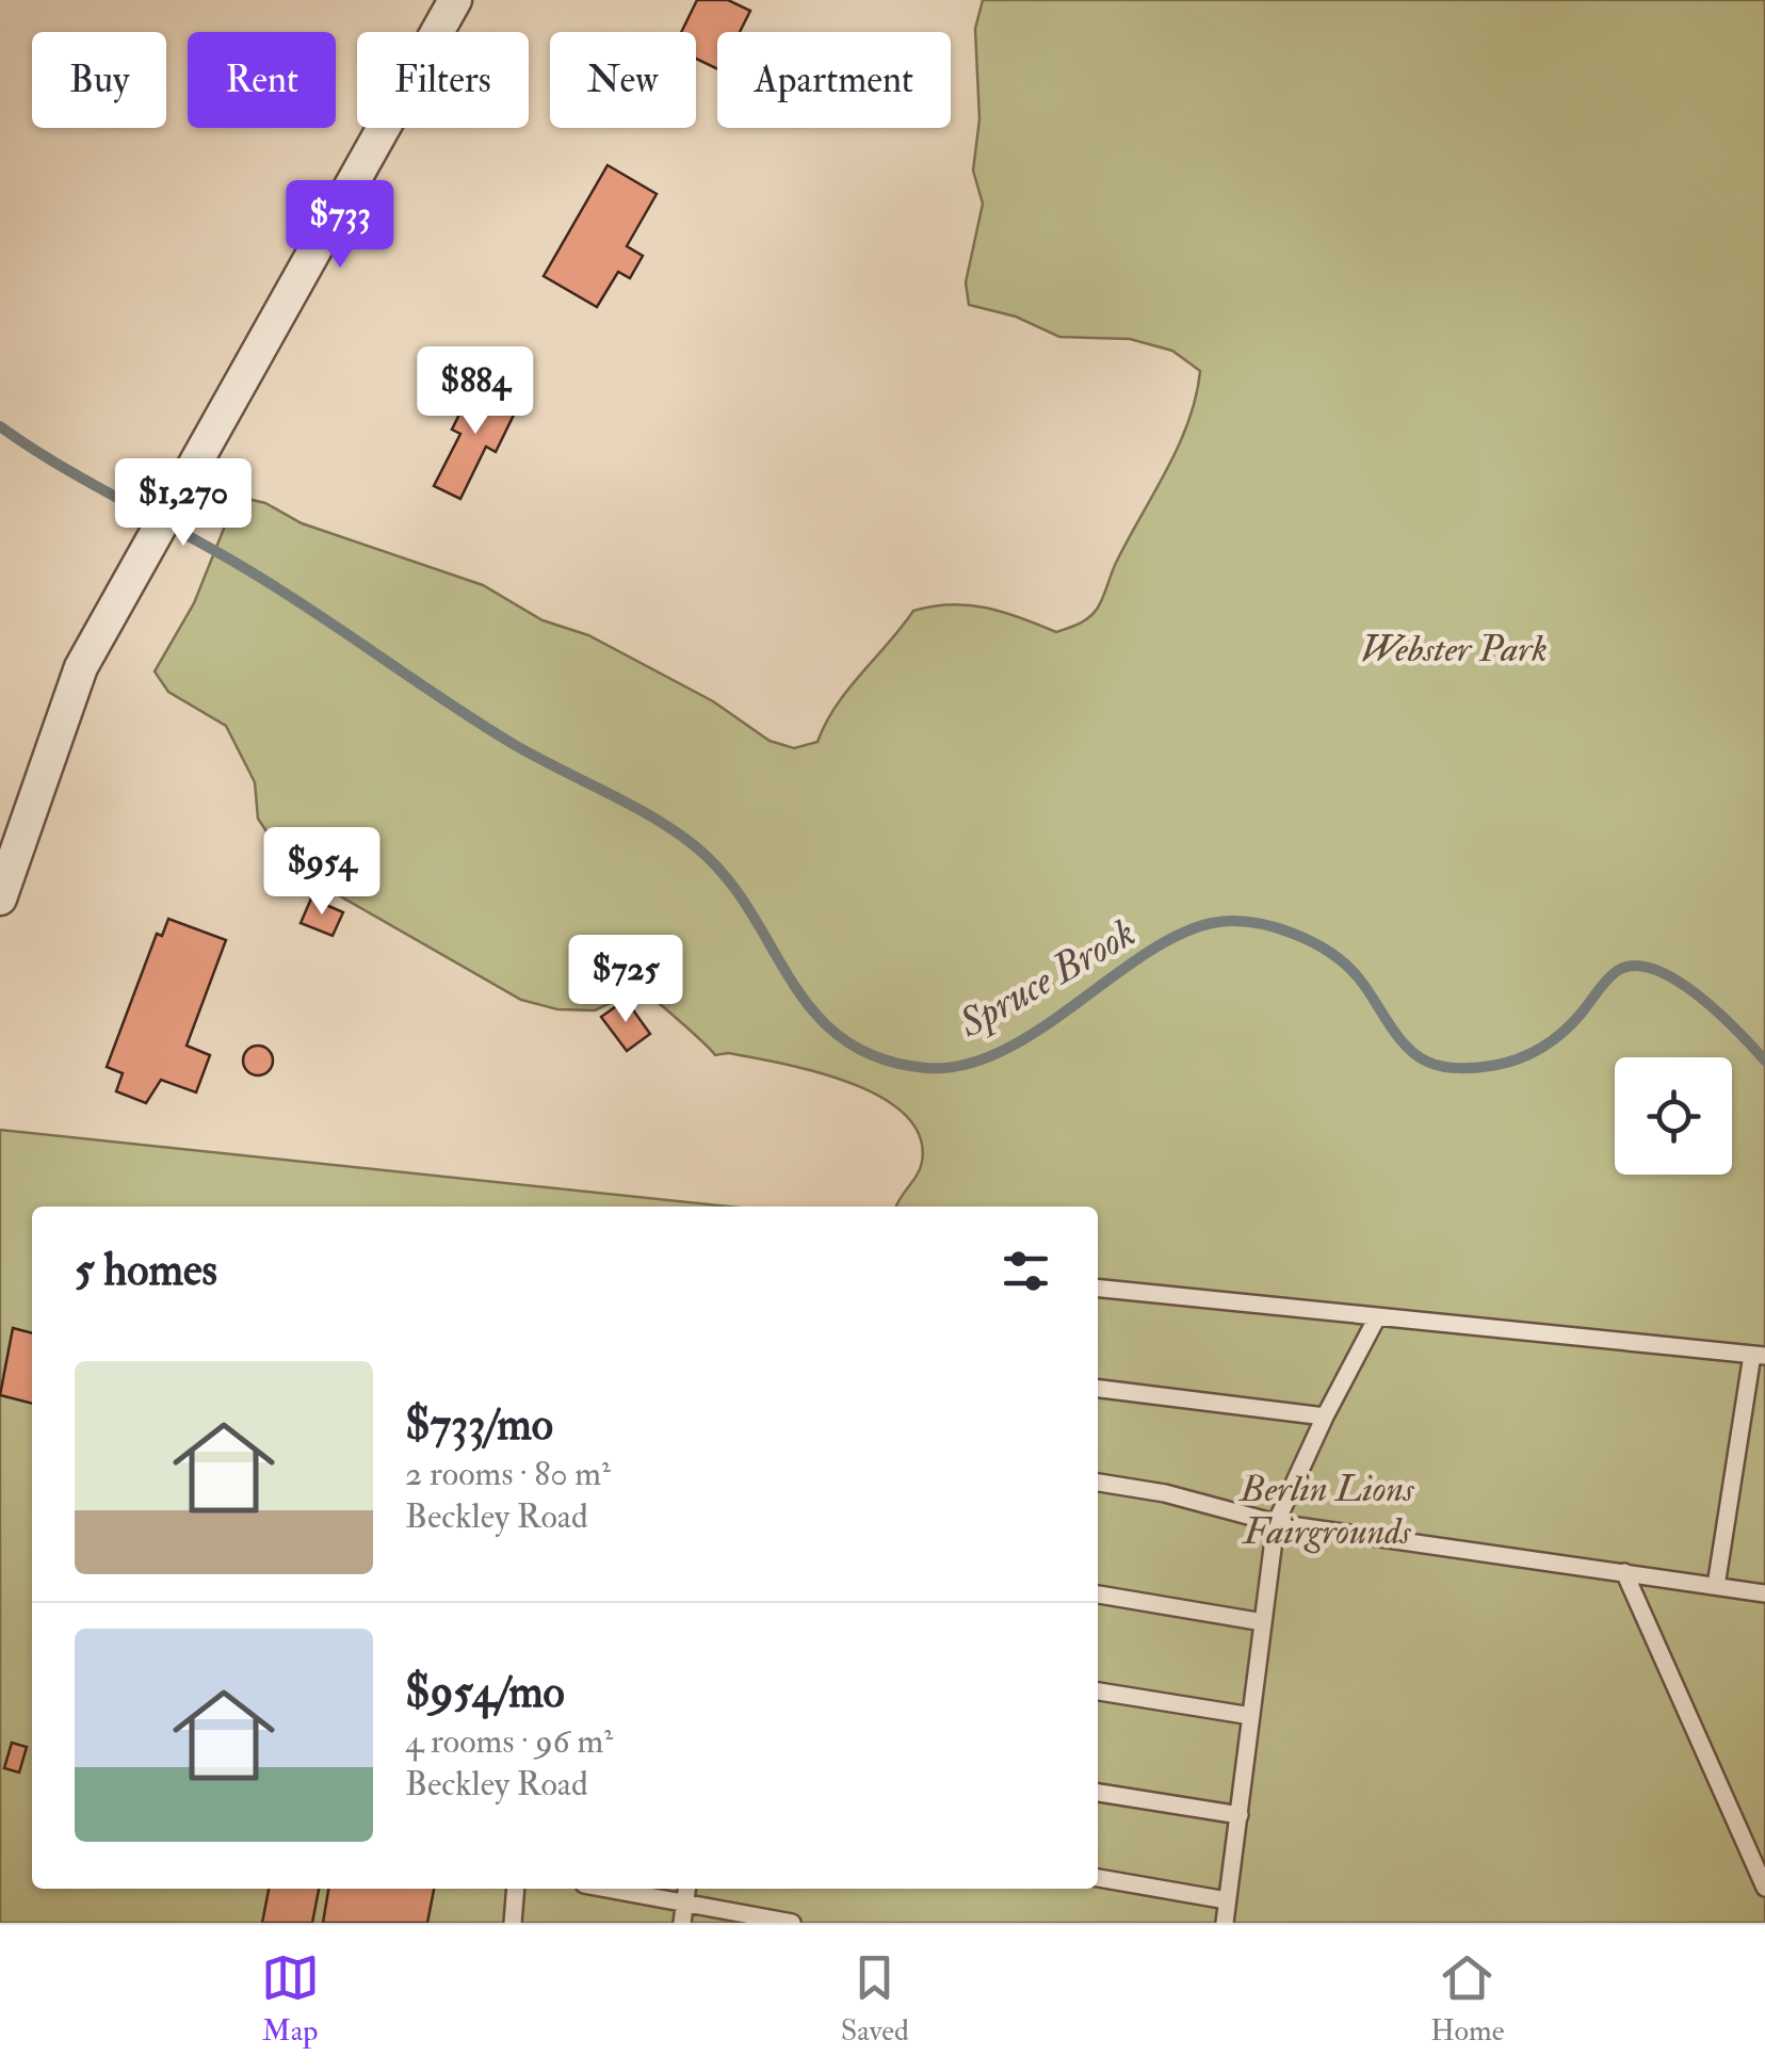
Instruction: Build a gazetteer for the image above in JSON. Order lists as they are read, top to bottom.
{
  "water": ["Spruce Brook"],
  "parks": ["Webster Park", "Berlin Lions Fairgrounds"],
  "page": {
    "chip": [
      "Buy",
      "Rent",
      "Filters",
      "New",
      "Apartment"
    ],
    "price": [
      "$733",
      "$884",
      "$1,270",
      "$954",
      "$725"
    ],
    "heading": "5 homes",
    "list": [
      {
        "name": "$733/mo",
        "note": "2 rooms · 80 m² · Beckley Road"
      },
      {
        "name": "$954/mo",
        "note": "4 rooms · 96 m² · Beckley Road"
      }
    ],
    "tabs": ["Map", "Saved", "Home"]
  }
}
